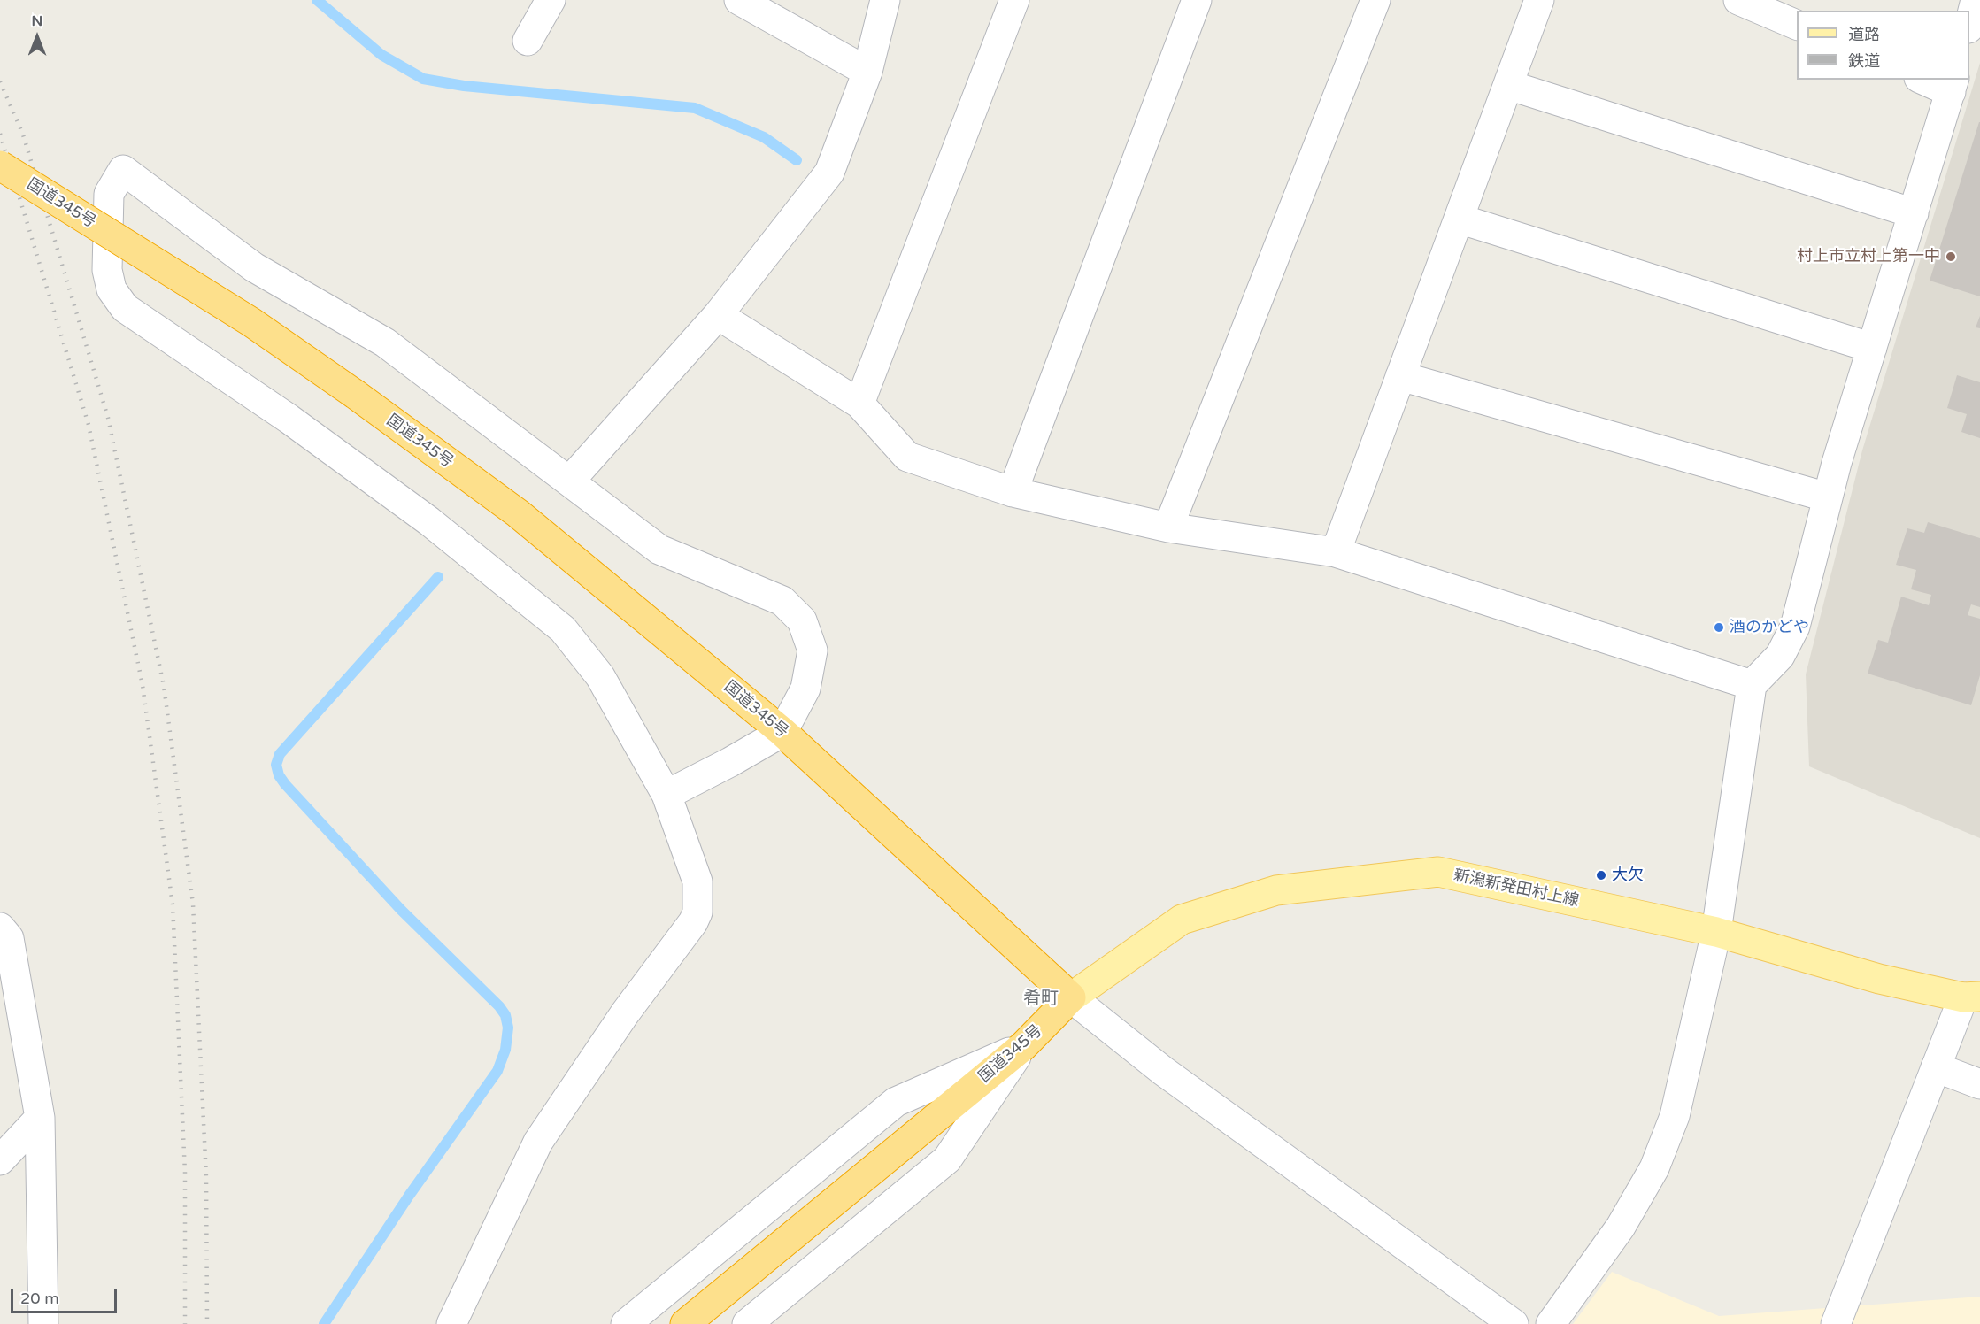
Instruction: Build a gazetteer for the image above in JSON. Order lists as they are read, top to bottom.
{
  "streets": {
    "highway": ["国道345号"],
    "main road": ["新潟新発田村上線"]
  },
  "crossings": [
    ["国道345号", "新潟新発田村上線"]
  ],
  "districts": ["肴町"],
  "places": ["村上市立村上第一中", "酒のかどや", "大欠"],
  "legend": ["道路", "鉄道"],
  "scale_bar": "20 m",
  "north": "top"
}
